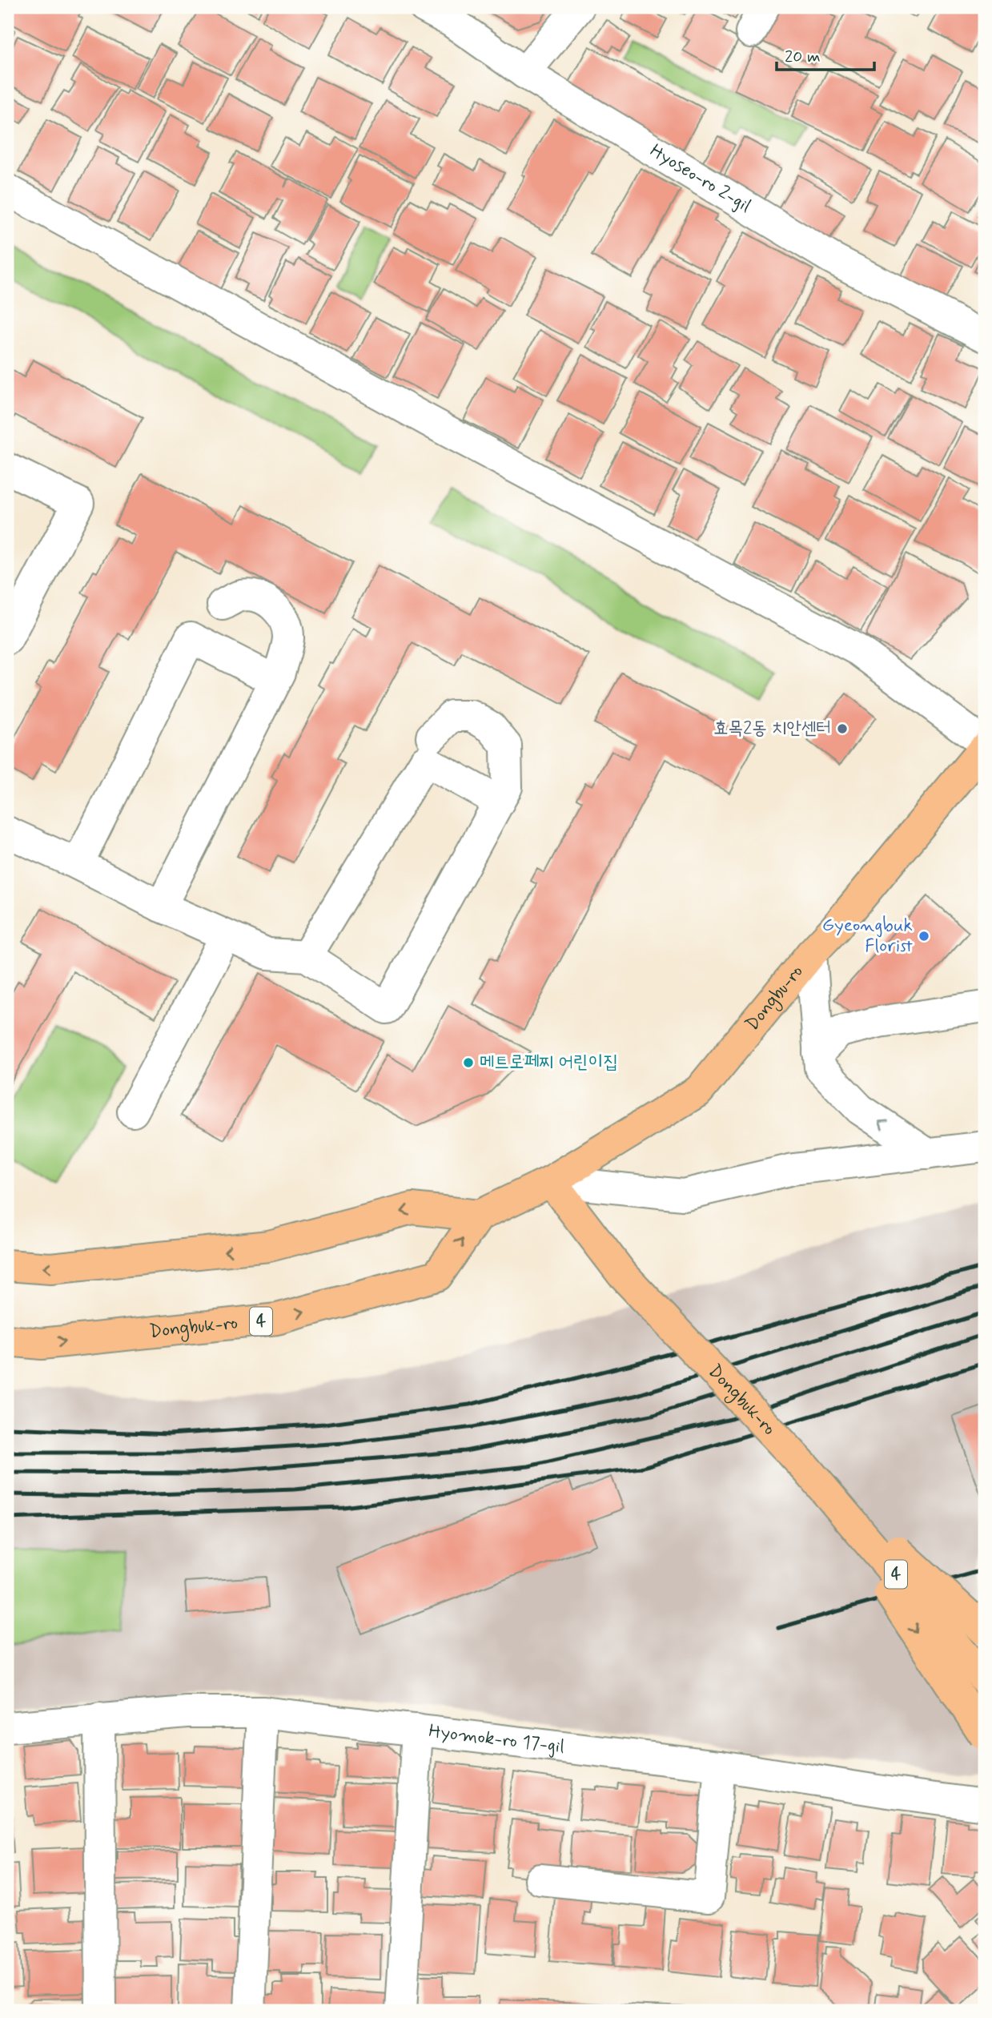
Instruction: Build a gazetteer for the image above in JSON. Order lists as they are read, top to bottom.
{
  "streets": {
    "main road": ["Dongbu-ro", "4", "Dongbuk-ro"],
    "street": ["Hyoseo-ro 2-gil", "Hyomok-ro 17-gil"]
  },
  "crossings": [
    ["Dongbu-ro", "Dongbuk-ro"]
  ],
  "places": ["효목2동 치안센터", "Gyeongbuk Florist", "메트로페찌 어린이집"],
  "scale_bar": "20 m"
}
